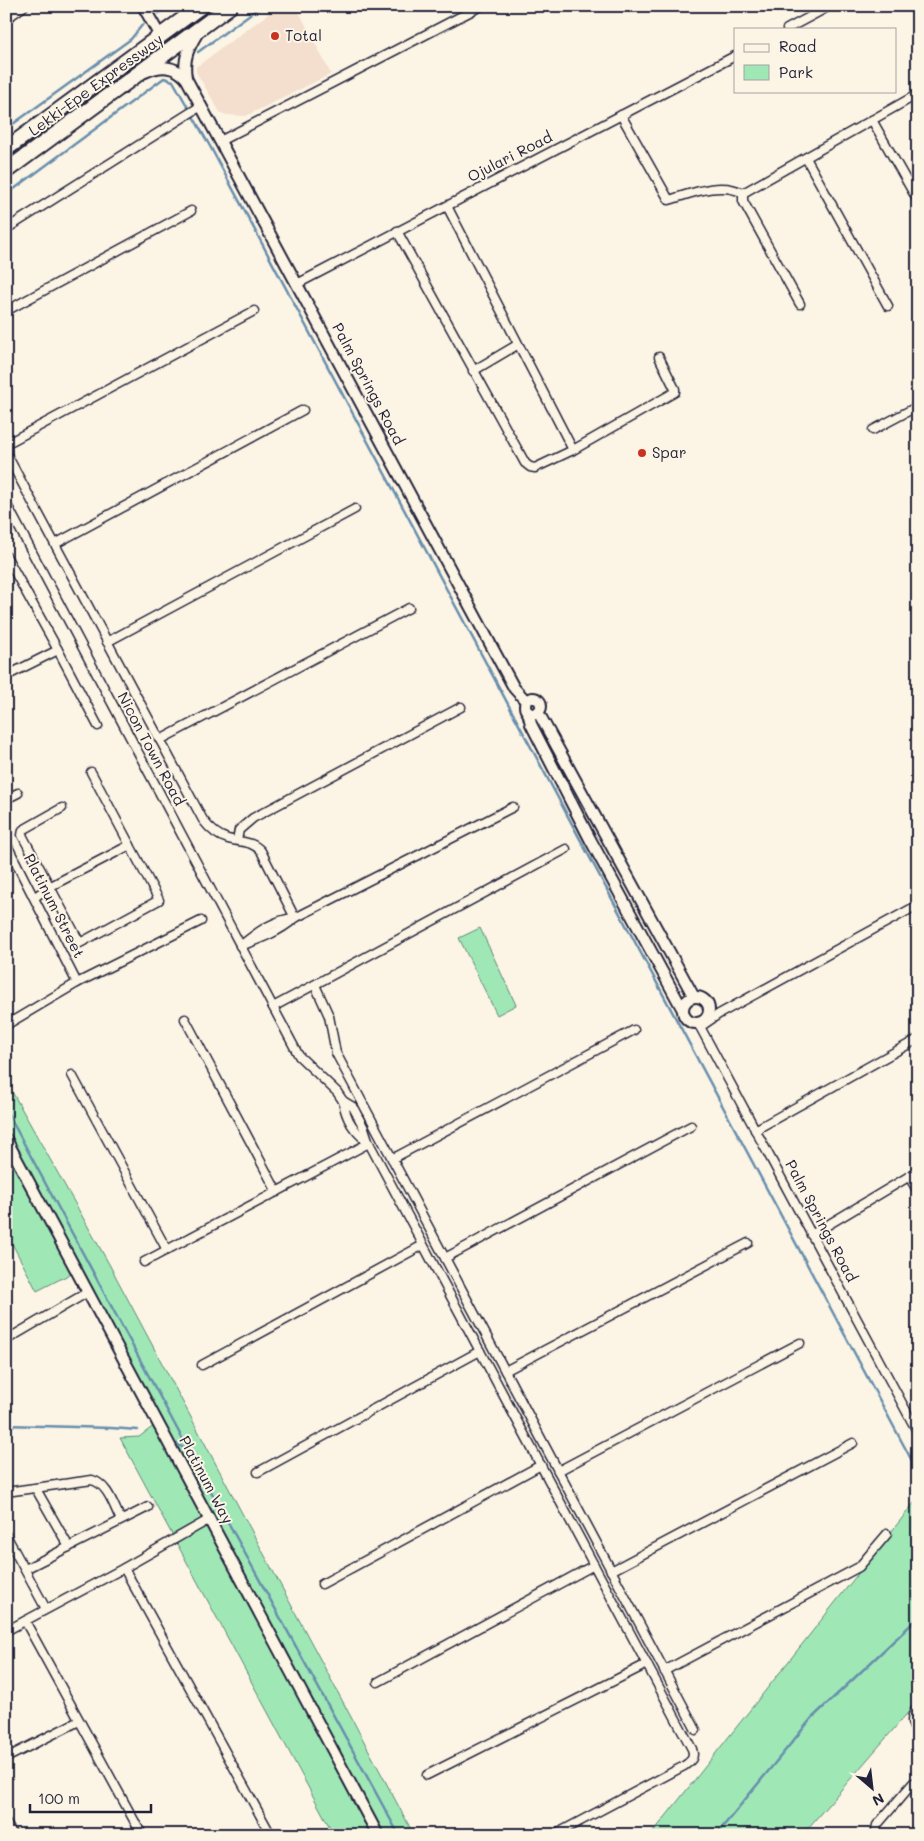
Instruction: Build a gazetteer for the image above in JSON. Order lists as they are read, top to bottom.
{
  "streets": {
    "highway": ["Lekki-Epe Expressway"],
    "street": [
      "Ojulari Road",
      "Palm Springs Road",
      "Nicon Town Road",
      "Platinum Street",
      "Platinum Way"
    ]
  },
  "crossings": [
    ["Lekki-Epe Expressway", "Palm Springs Road"],
    ["Ojulari Road", "Palm Springs Road"]
  ],
  "places": ["Total", "Spar"],
  "legend": ["Road", "Park"],
  "scale_bar": "100 m",
  "north": "bottom right"
}
